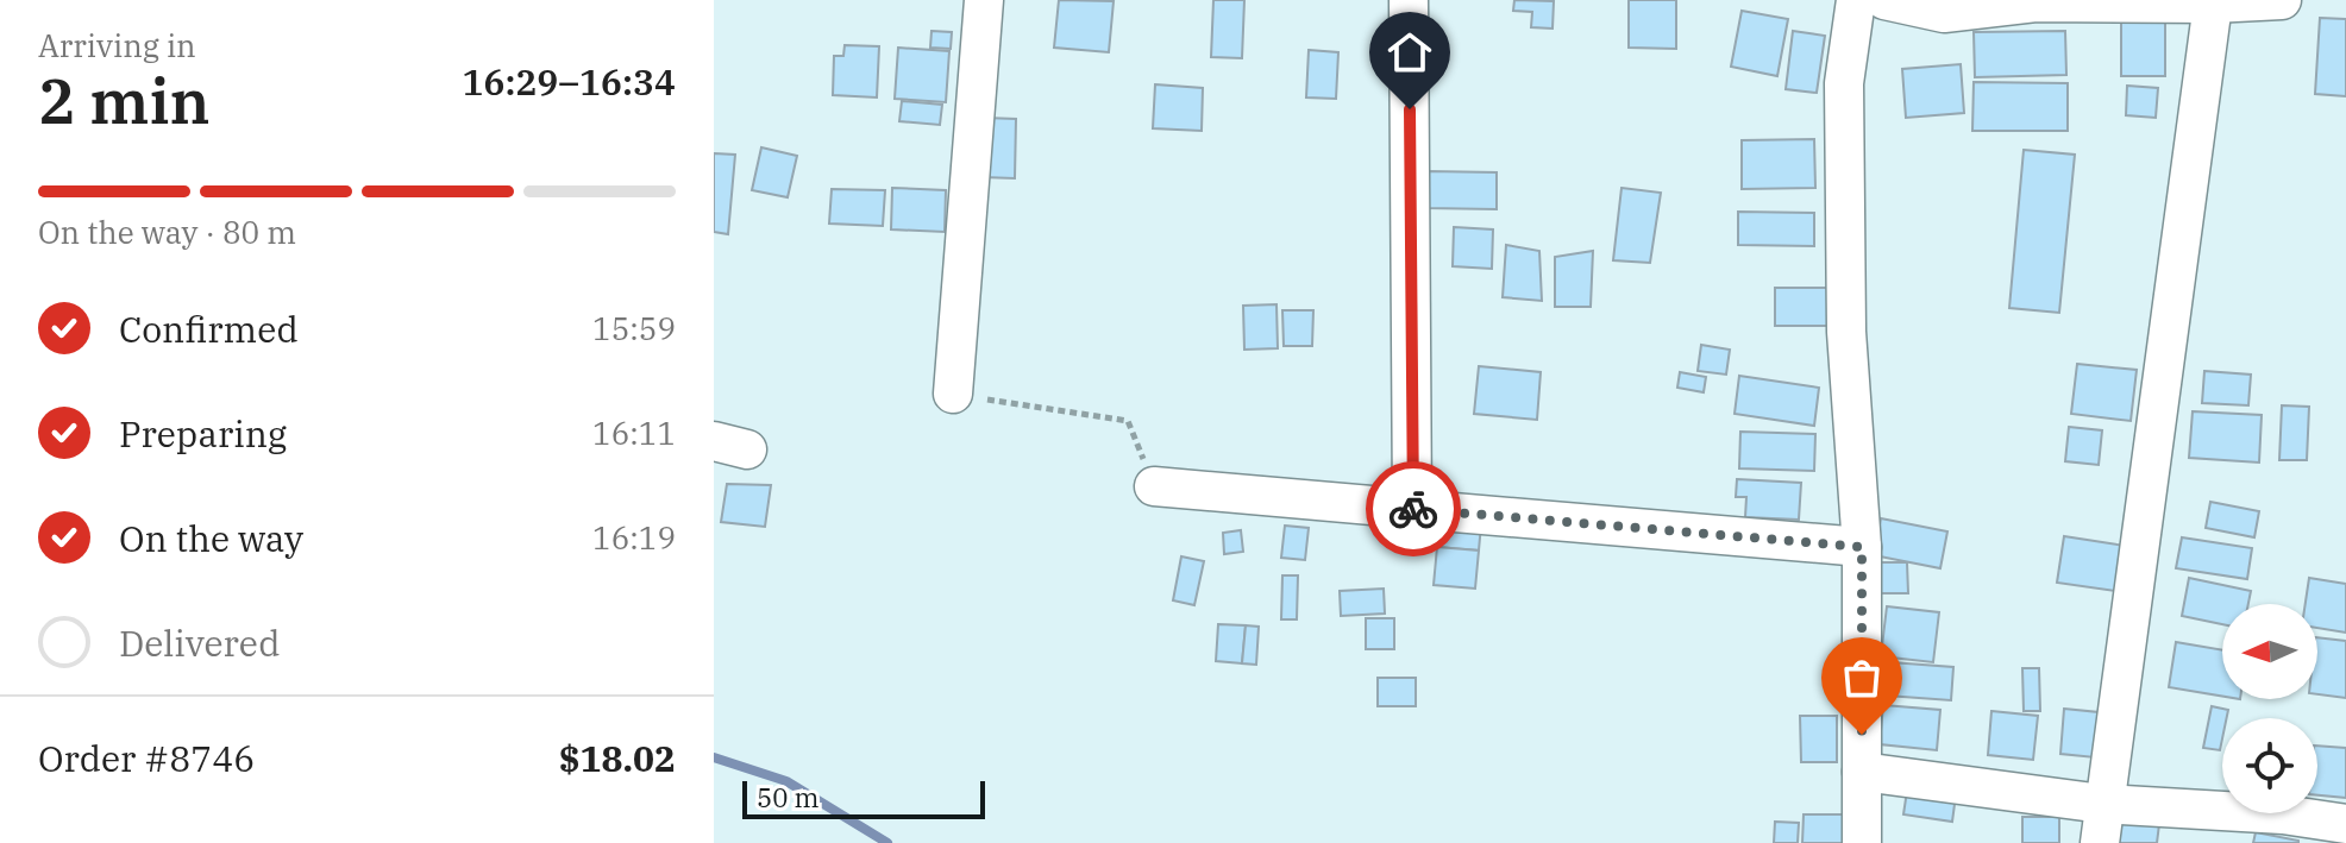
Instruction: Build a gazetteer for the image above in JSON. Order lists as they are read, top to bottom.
{
  "scale_bar": "50 m",
  "north": "left",
  "page": {
    "heading": ["2 min", "Arriving in", "16:29–16:34"],
    "panel": ["Order #8746", "$18.02"],
    "bar": "On the way · 80 m",
    "list": [
      ["Confirmed", "15:59"],
      ["Preparing", "16:11"],
      ["On the way", "16:19"],
      "Delivered"
    ],
    "scale": "50 m"
  }
}
